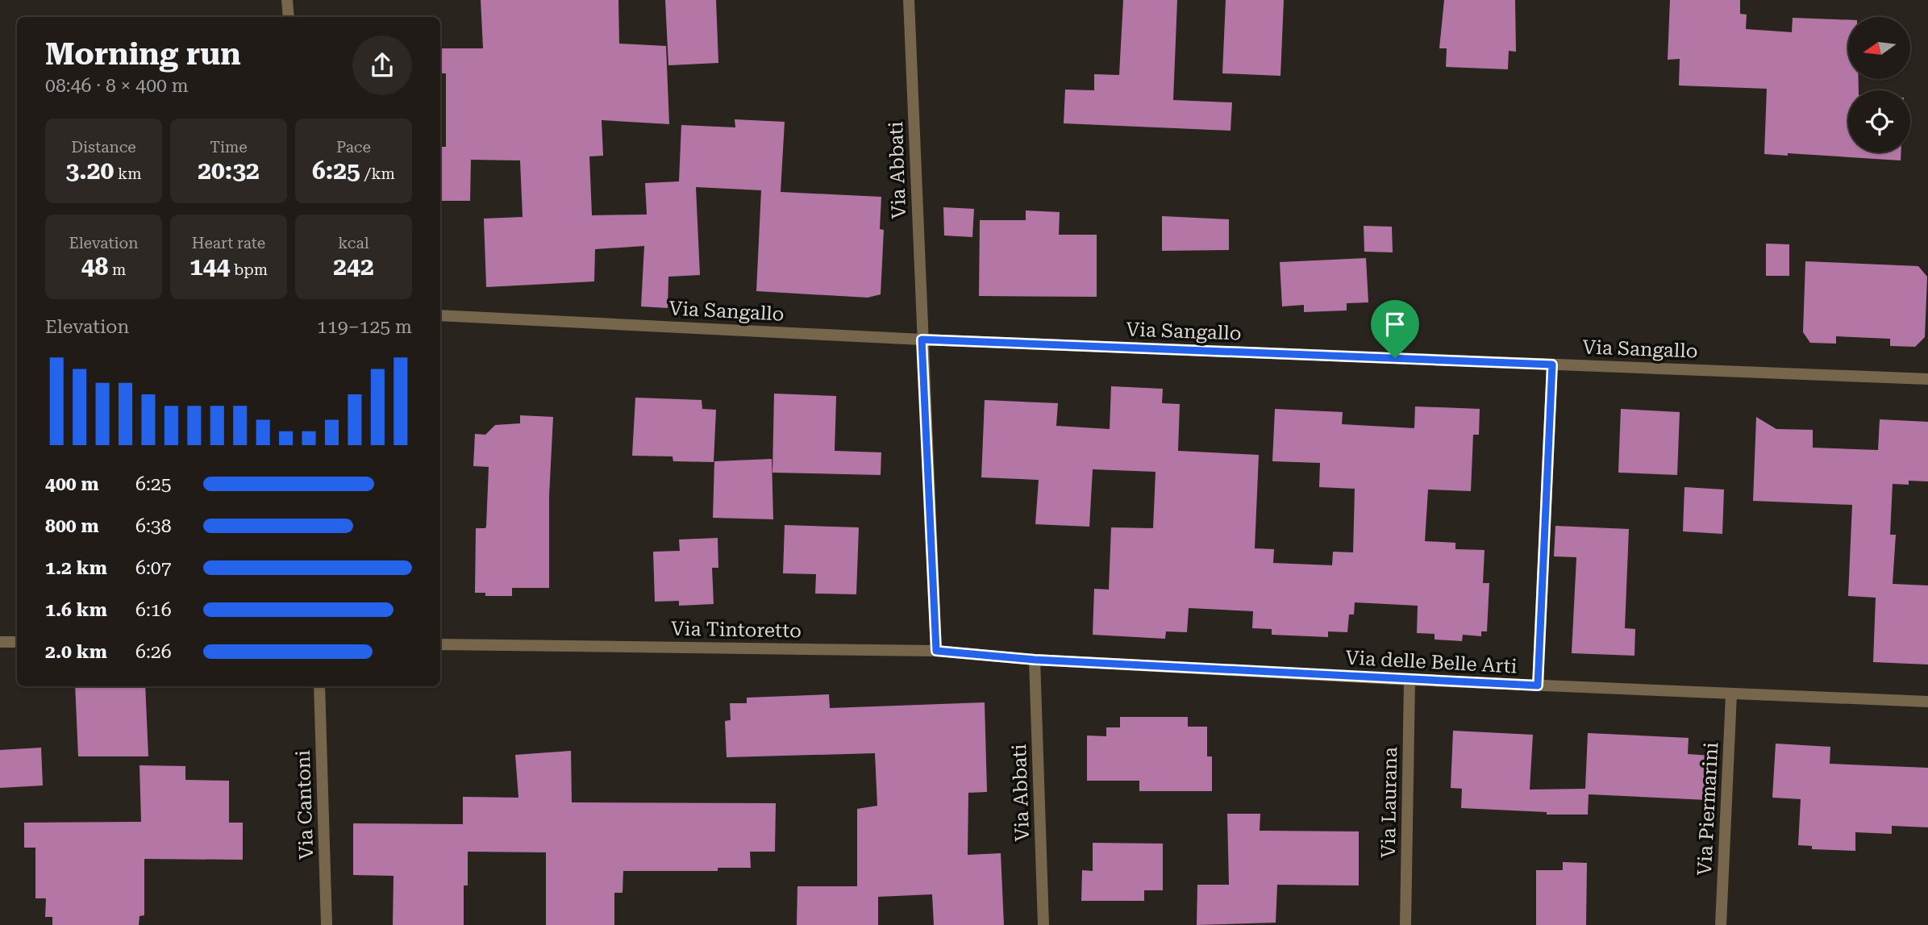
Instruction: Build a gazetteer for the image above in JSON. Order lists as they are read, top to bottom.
{
  "streets": {
    "street": [
      "Via Abbati",
      "Via Sangallo",
      "Via Tintoretto",
      "Via delle Belle Arti",
      "Via Laurana",
      "Via Cantoni",
      "Via Piermarini"
    ]
  },
  "crossings": [
    ["Via Abbati", "Via Sangallo"],
    ["Via Abbati", "Via Tintoretto"],
    ["Via Abbati", "Via delle Belle Arti"],
    ["Via Tintoretto", "Via delle Belle Arti"],
    ["Via delle Belle Arti", "Via Laurana"],
    ["Via delle Belle Arti", "Via Piermarini"]
  ],
  "north": "left",
  "page": {
    "heading": ["Morning run", "08:46 · 8 × 400 m"],
    "stats": [
      ["Distance", "3.20 km"],
      ["Time", "20:32"],
      ["Pace", "6:25 /km"],
      ["Elevation", "48 m"],
      ["Heart rate", "144 bpm"],
      ["kcal", "242"]
    ],
    "chart": ["Elevation", "119–125 m"],
    "list": [
      {
        "name": "400 m",
        "note": "6:25"
      },
      {
        "name": "800 m",
        "note": "6:38"
      },
      {
        "name": "1.2 km",
        "note": "6:07"
      },
      {
        "name": "1.6 km",
        "note": "6:16"
      },
      {
        "name": "2.0 km",
        "note": "6:26"
      }
    ]
  }
}
